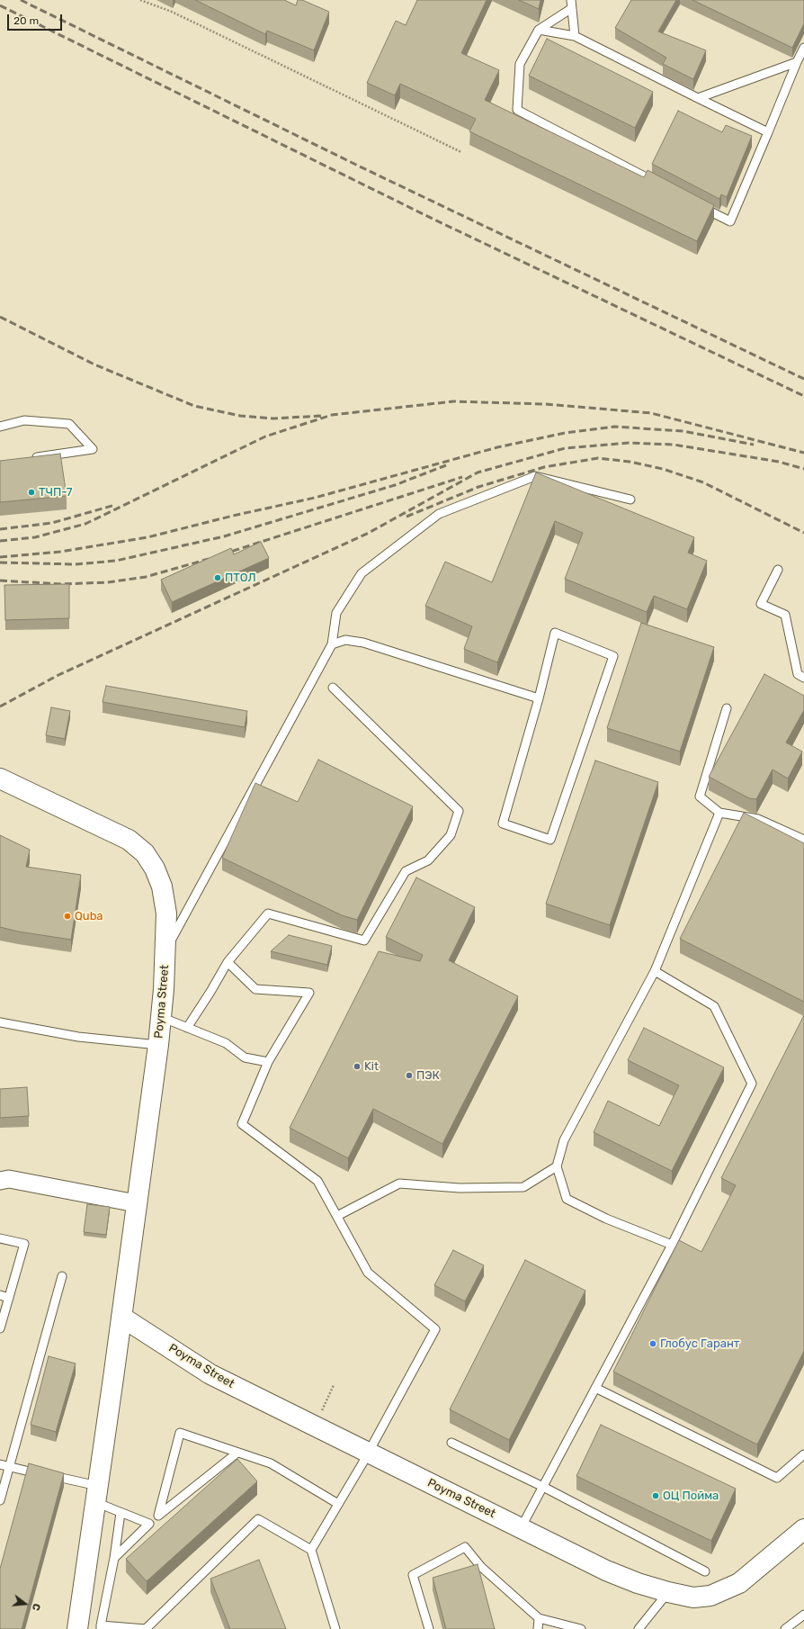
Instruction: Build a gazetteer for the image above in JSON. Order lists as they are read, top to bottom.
{
  "streets": {
    "main road": ["Poyma Street"]
  },
  "places": [
    "ТЧП-7",
    "ПТОЛ",
    "Quba",
    "Kit",
    "ПЭК",
    "Глобус Гарант",
    "ОЦ Пойма"
  ],
  "scale_bar": "20 m",
  "north": "right"
}
